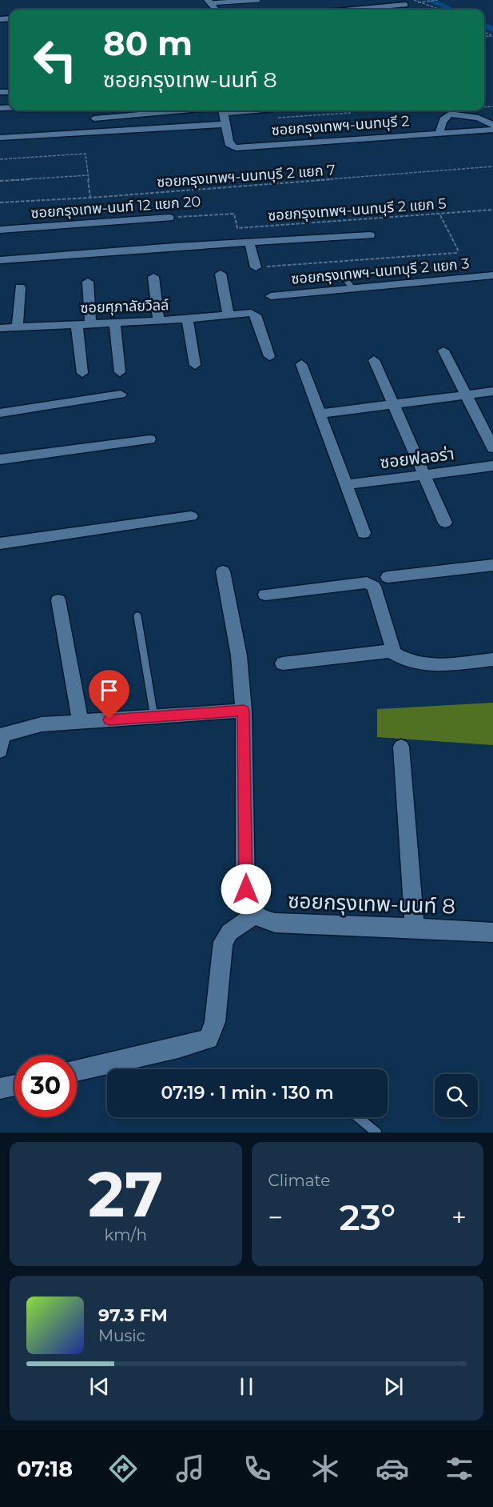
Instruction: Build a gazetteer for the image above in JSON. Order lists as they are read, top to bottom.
{
  "streets": {
    "street": [
      "ซอยกรุงเทพฯ-นนทบุรี 2",
      "ซอยกรุงเทพ-นนท์ 12 แยก 20",
      "ซอยกรุงเทพฯ-นนทบุรี 2 แยก 3",
      "ซอยศุภาลัยวิลล์",
      "ซอยฟลอร่า",
      "ซอยกรุงเทพ-นนท์ 8"
    ],
    "path": ["ซอยกรุงเทพฯ-นนทบุรี 2 แยก 7", "ซอยกรุงเทพฯ-นนทบุรี 2 แยก 5"]
  },
  "crossings": [
    ["ซอยกรุงเทพ-นนท์ 12 แยก 20", "ซอยกรุงเทพฯ-นนทบุรี 2 แยก 5"]
  ],
  "page": {
    "turn": ["80 m", "ซอยกรุงเทพ-นนท์ 8"],
    "limit": "30",
    "trip": "07:19 · 1 min · 130 m",
    "tile": [
      ["27", "km/h"],
      "Climate"
    ],
    "heat": ["−", "23°", "+"],
    "song": ["97.3 FM", "Music"],
    "tabs": "07:18"
  }
}
